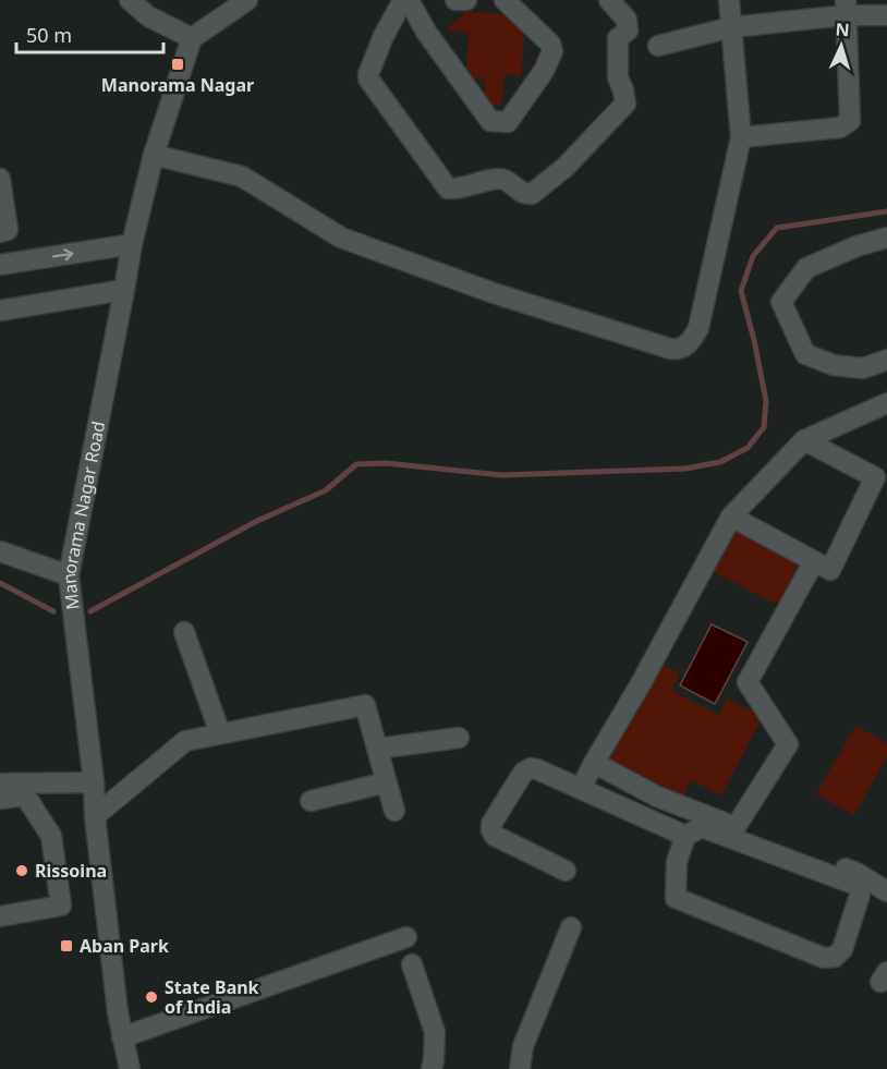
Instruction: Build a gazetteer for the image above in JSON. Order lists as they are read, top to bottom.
{
  "streets": {
    "street": ["Manorama Nagar Road"]
  },
  "places": {
    "transit": ["Manorama Nagar", "Aban Park"],
    "other": ["Rissoina", "State Bank of India"]
  },
  "scale_bar": "50 m",
  "north": "top"
}
